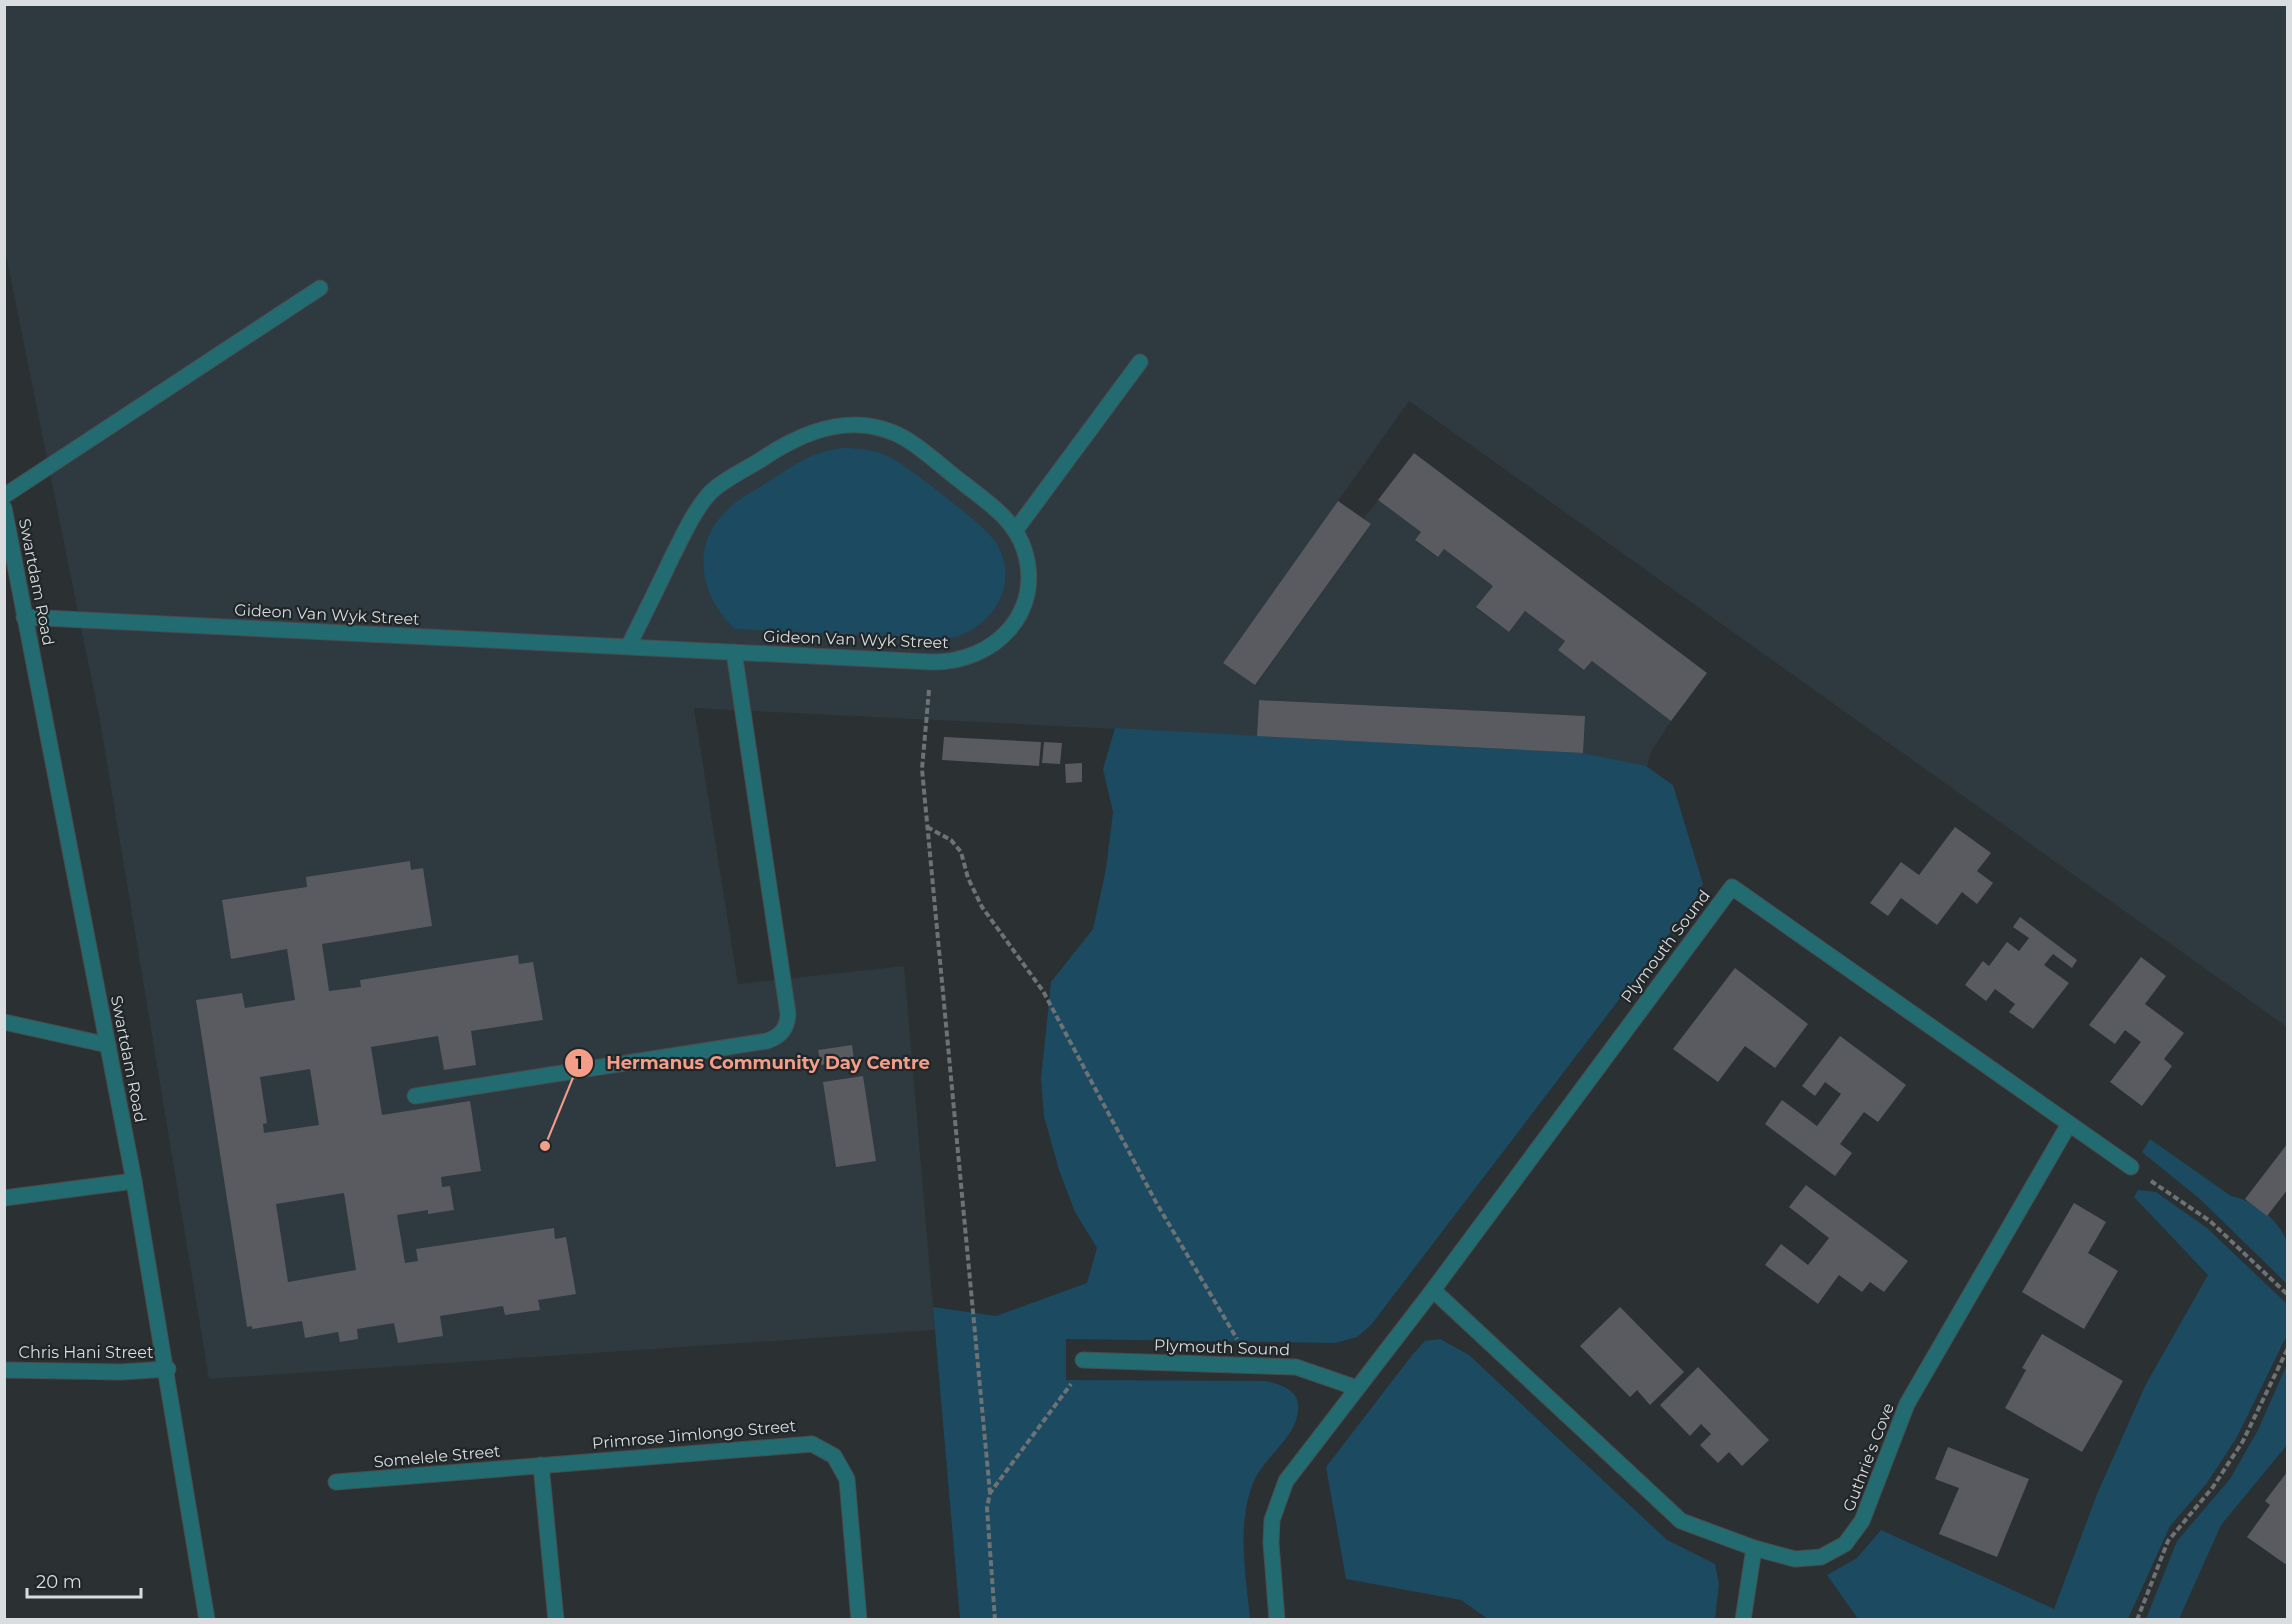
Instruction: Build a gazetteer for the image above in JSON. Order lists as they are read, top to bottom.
{
  "streets": {
    "street": [
      "Swartdam Road",
      "Gideon Van Wyk Street",
      "Plymouth Sound",
      "Chris Hani Street",
      "Primrose Jimlongo Street",
      "Somelele Street",
      "Guthrie’s Cove"
    ]
  },
  "crossings": [
    ["Swartdam Road", "Gideon Van Wyk Street"],
    ["Swartdam Road", "Chris Hani Street"],
    ["Plymouth Sound", "Guthrie’s Cove"],
    ["Primrose Jimlongo Street", "Somelele Street"]
  ],
  "places": ["Hermanus Community Day Centre"],
  "scale_bar": "20 m"
}
